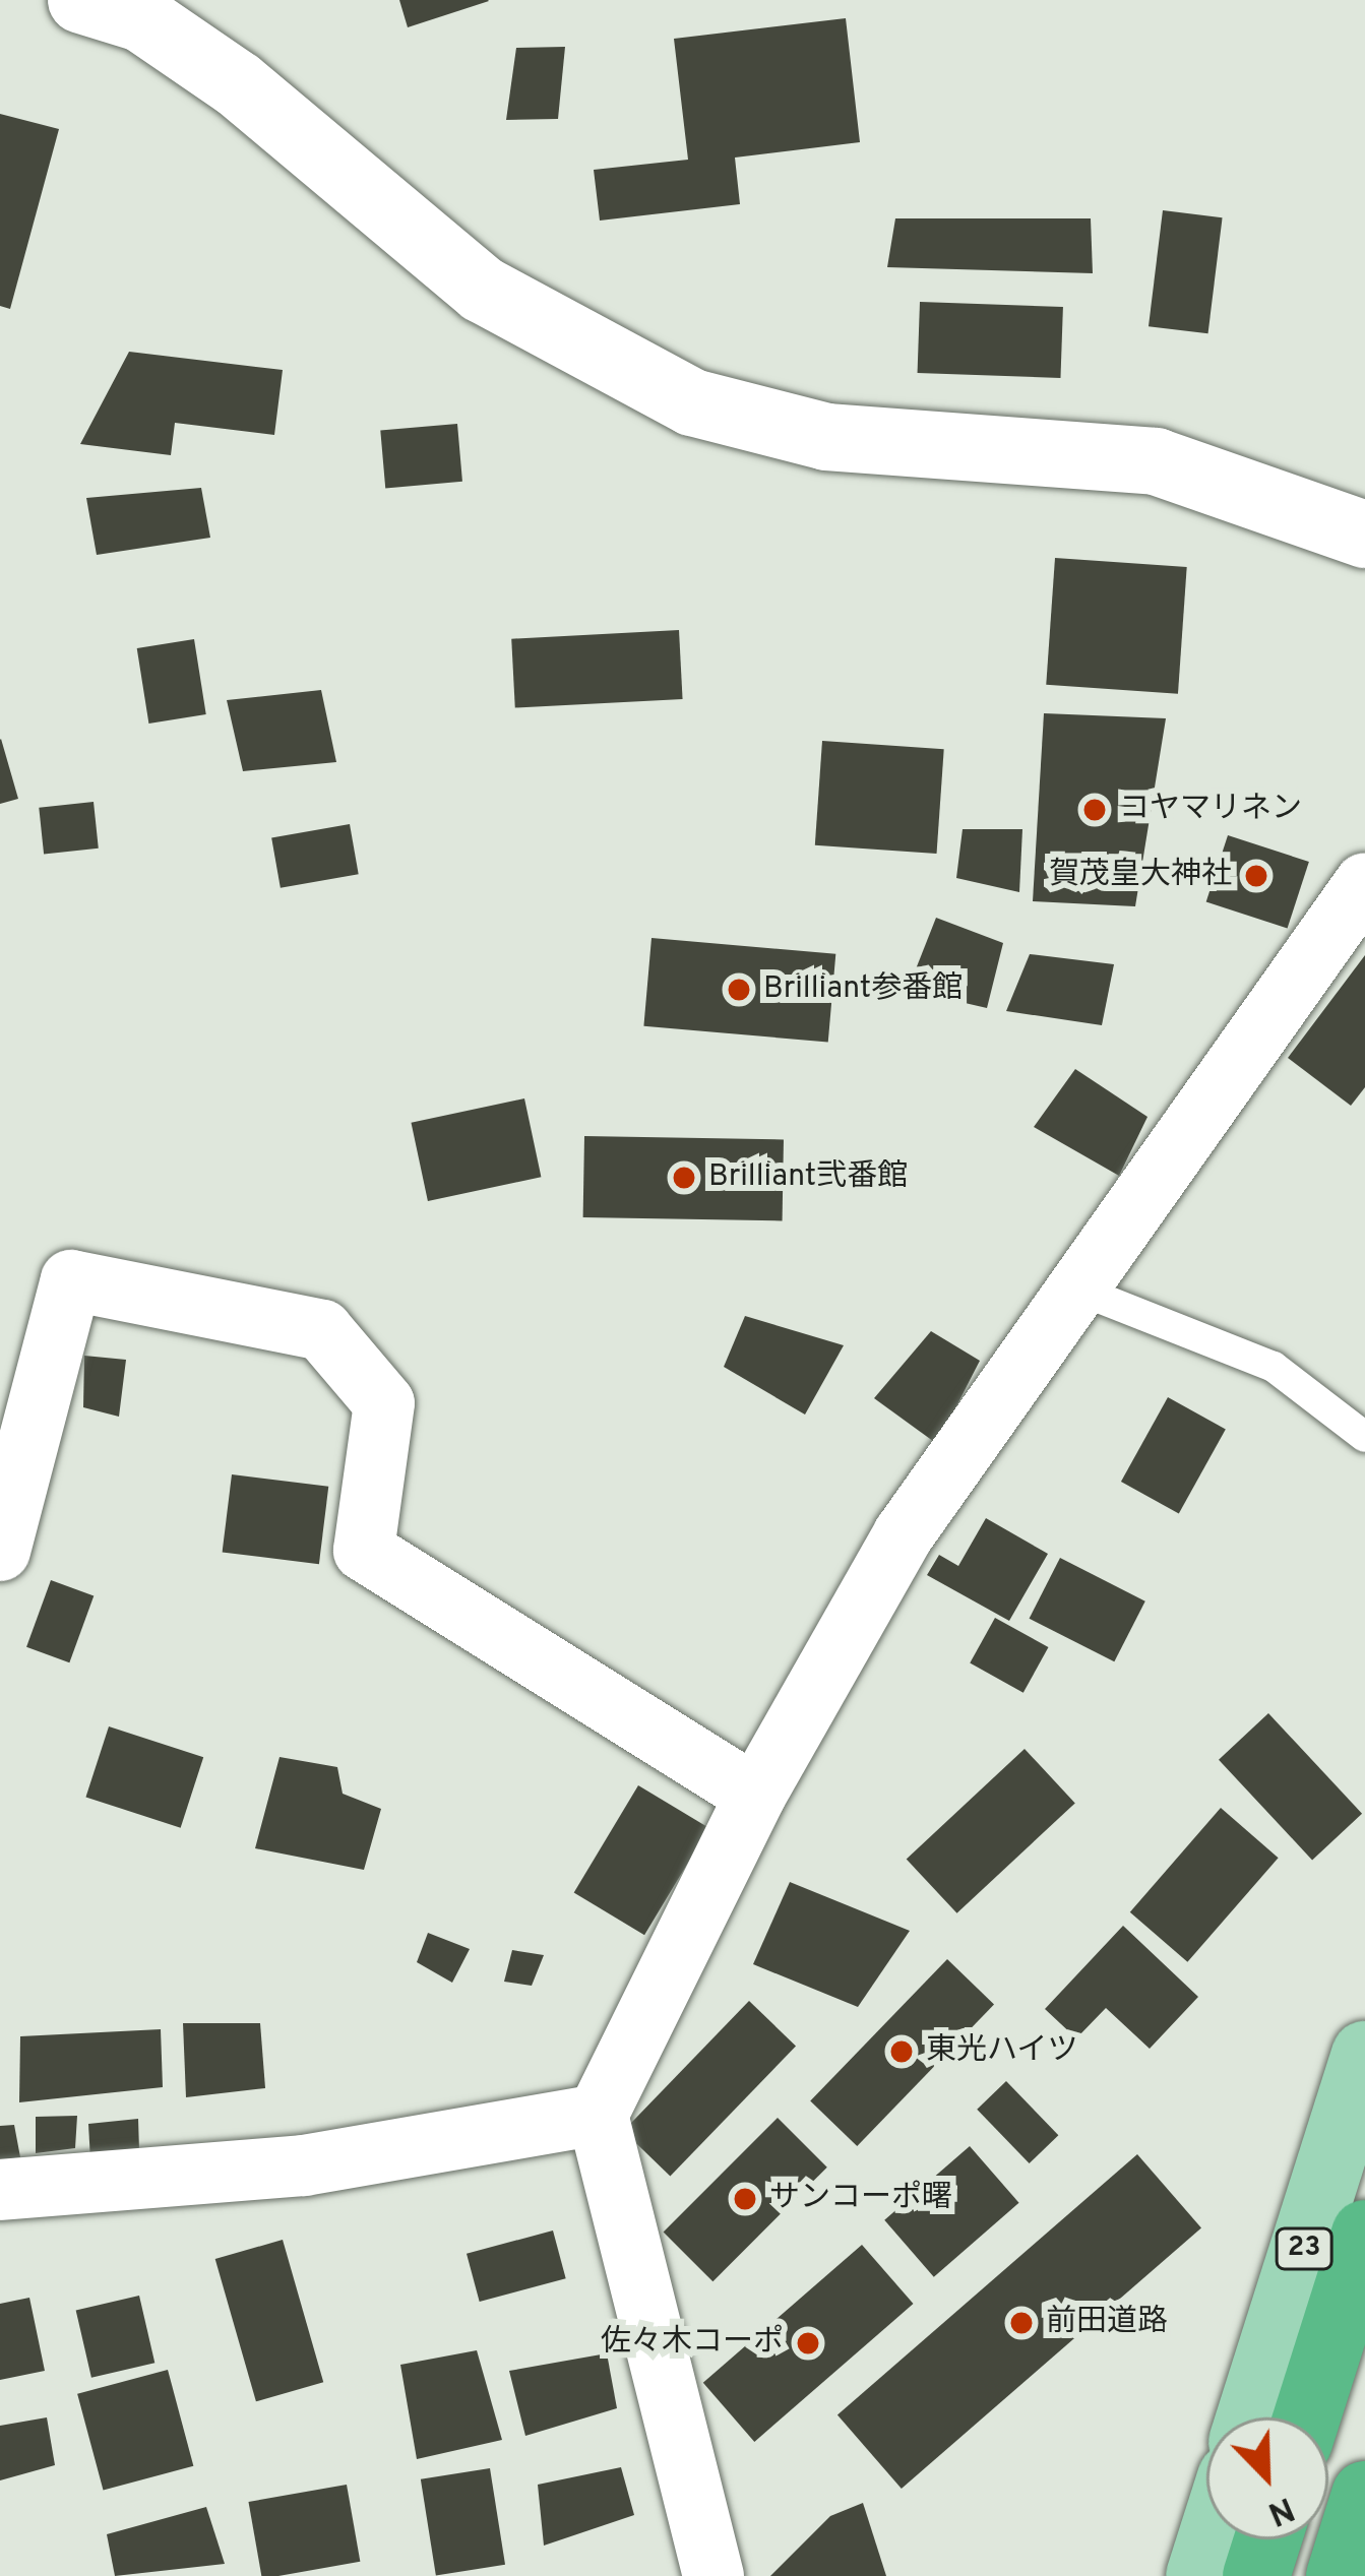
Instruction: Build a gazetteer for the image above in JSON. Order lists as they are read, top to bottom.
{
  "streets": {
    "main road": ["23"]
  },
  "places": [
    "コヤマリネン",
    "賀茂皇大神社",
    "Brilliant参番館",
    "Brilliant弐番館",
    "東光ハイツ",
    "サンコーポ曙",
    "前田道路",
    "佐々木コーポ"
  ],
  "north": "bottom right"
}
